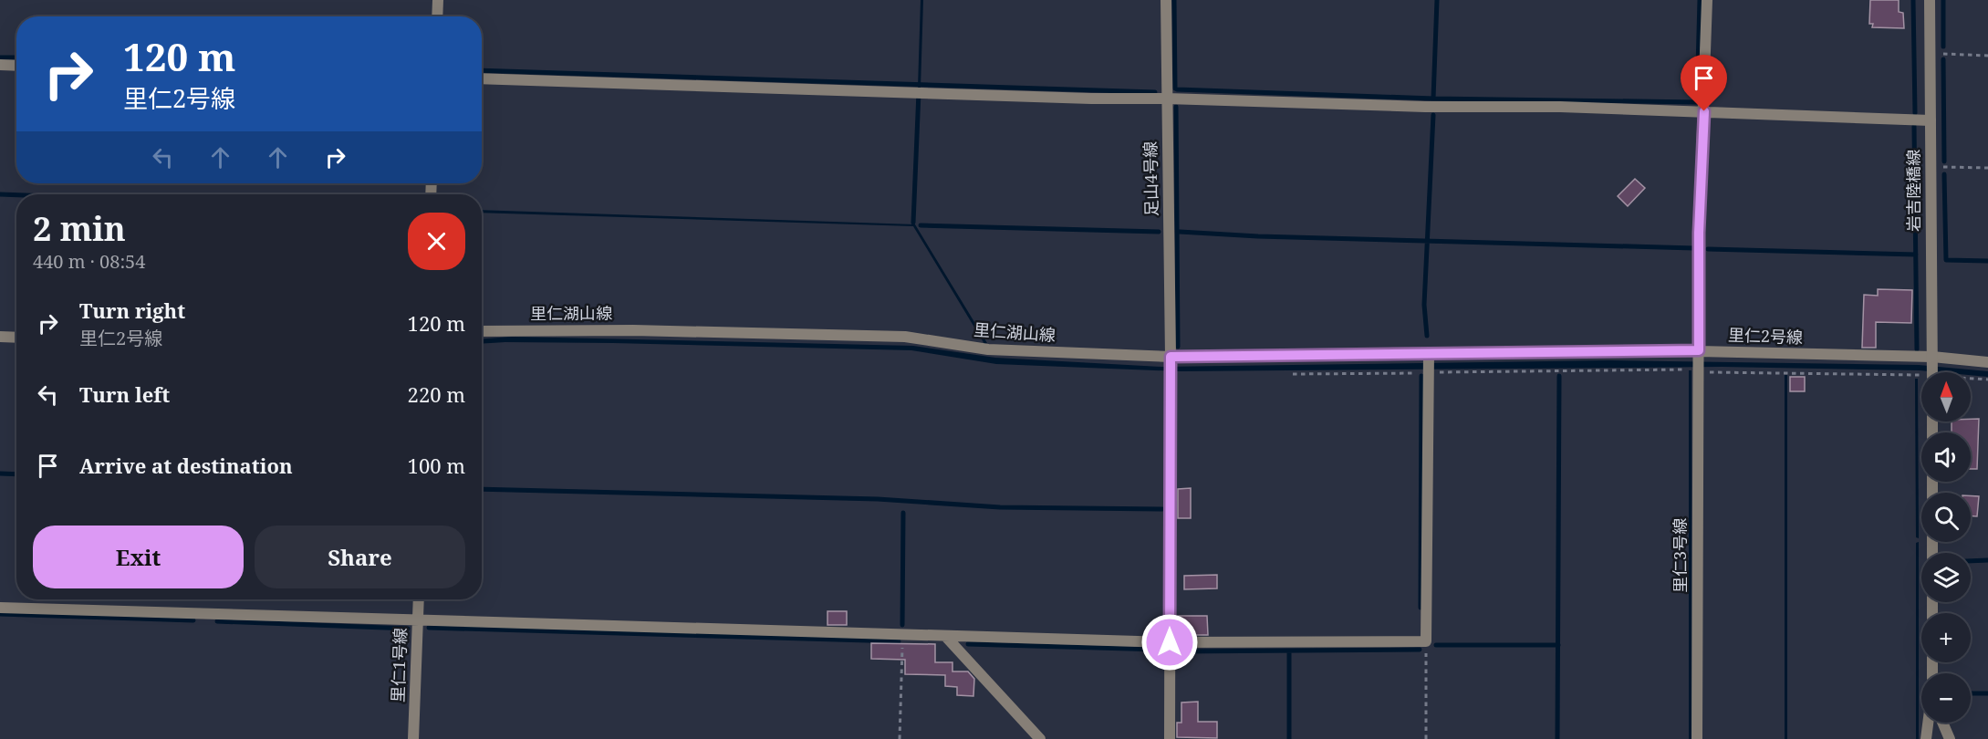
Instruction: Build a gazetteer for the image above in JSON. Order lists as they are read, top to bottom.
{
  "streets": {
    "street": [
      "足山4号線",
      "岩吉陸橋線",
      "里仁湖山線",
      "里仁2号線",
      "里仁3号線",
      "里仁1号線"
    ]
  },
  "crossings": [
    ["足山4号線", "里仁湖山線"],
    ["足山4号線", "里仁2号線"],
    ["岩吉陸橋線", "里仁2号線"],
    ["里仁湖山線", "里仁2号線"],
    ["里仁2号線", "里仁3号線"]
  ],
  "north": "top",
  "page": {
    "turn": ["120 m", "里仁2号線"],
    "heading": ["2 min", "440 m · 08:54"],
    "list": [
      {
        "name": "Turn right",
        "note": "里仁2号線",
        "value": "120 m"
      },
      {
        "name": "Turn left",
        "value": "220 m"
      },
      {
        "name": "Arrive at destination",
        "value": "100 m"
      }
    ],
    "map_buttons": ["+", "−"],
    "buttons": ["Exit", "Share"]
  }
}
